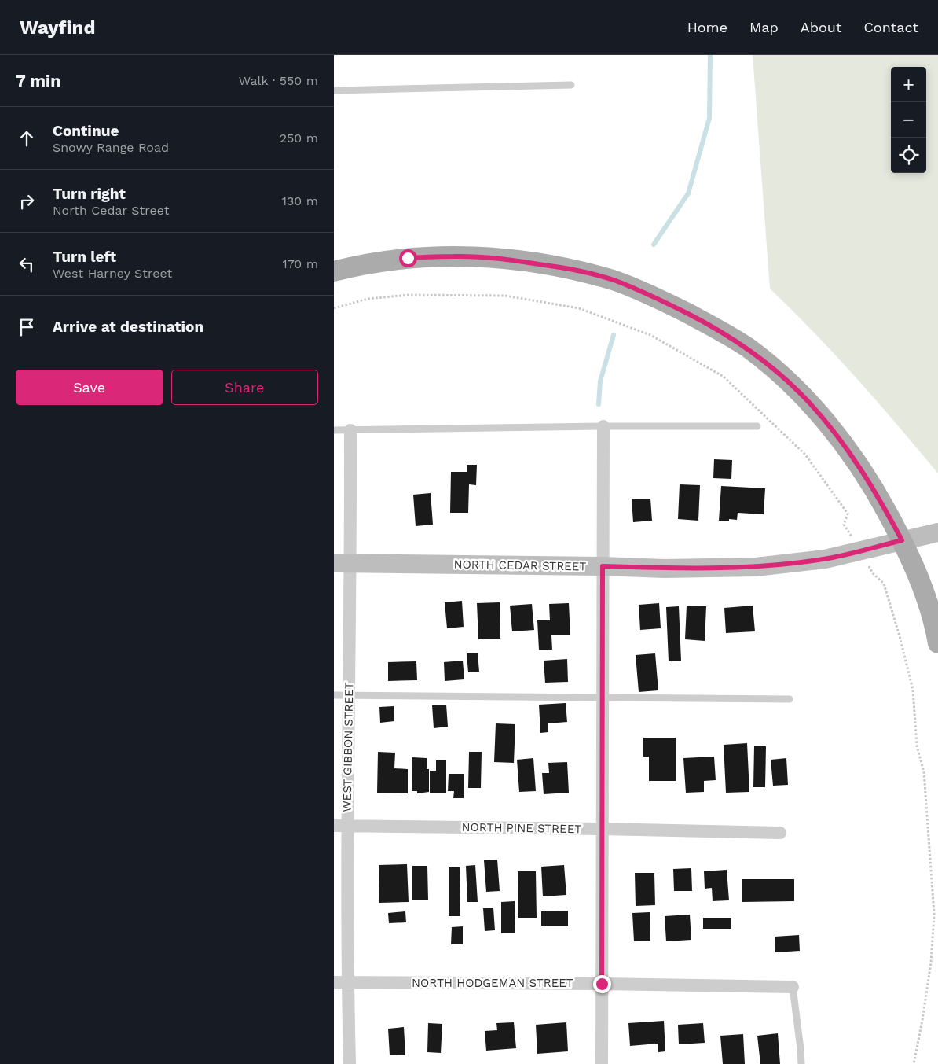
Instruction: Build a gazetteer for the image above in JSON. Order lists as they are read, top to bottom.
{
  "streets": {
    "street": [
      "NORTH CEDAR STREET",
      "WEST GIBBON STREET",
      "NORTH PINE STREET",
      "NORTH HODGEMAN STREET"
    ]
  },
  "crossings": [
    ["NORTH CEDAR STREET", "WEST GIBBON STREET"],
    ["WEST GIBBON STREET", "NORTH PINE STREET"],
    ["WEST GIBBON STREET", "NORTH HODGEMAN STREET"]
  ],
  "page": {
    "header": "Wayfind",
    "nav": [
      "Home",
      "Map",
      "About",
      "Contact"
    ],
    "heading": ["7 min", "Walk · 550 m"],
    "map_buttons": ["+", "−"],
    "list": [
      ["Continue", "Snowy Range Road", "250 m"],
      ["Turn right", "North Cedar Street", "130 m"],
      ["Turn left", "West Harney Street", "170 m"],
      "Arrive at destination"
    ],
    "buttons": ["Save", "Share"]
  }
}
